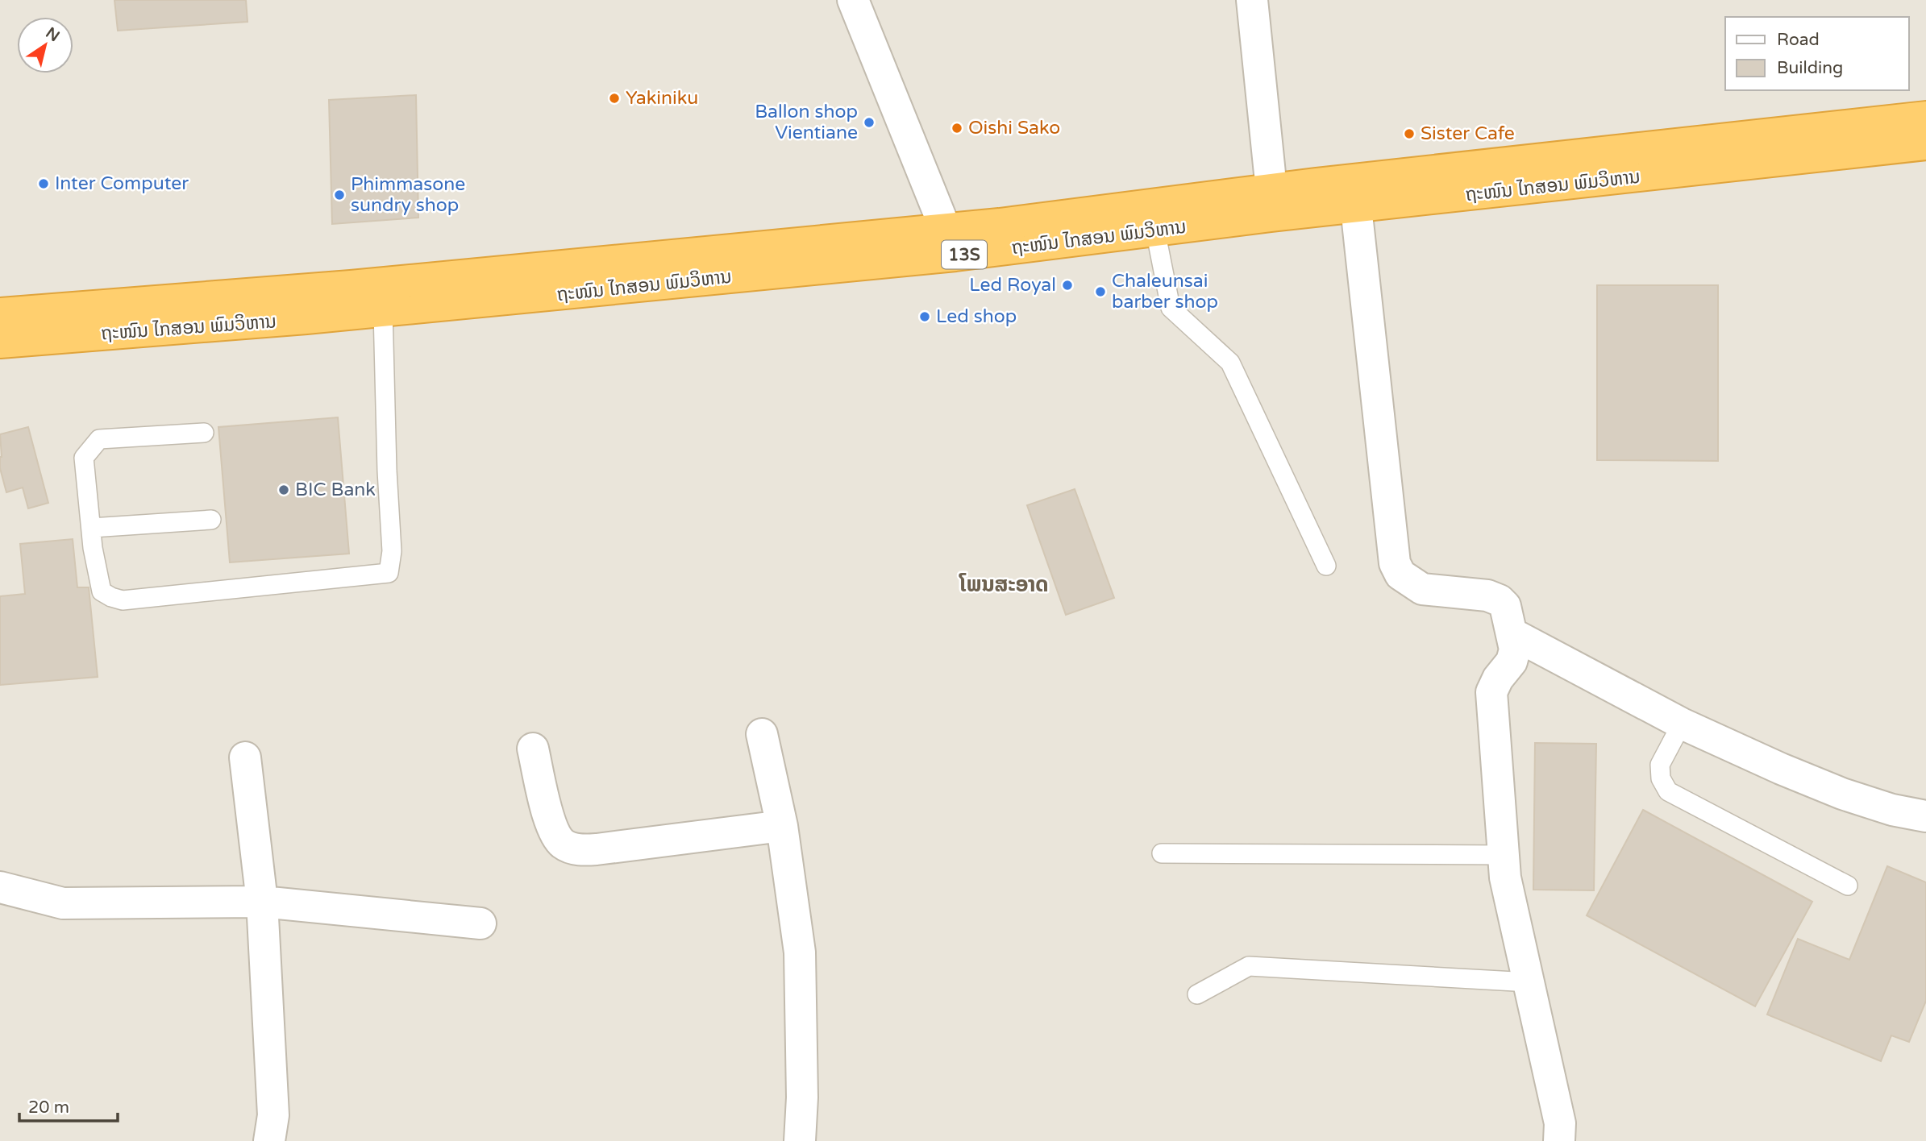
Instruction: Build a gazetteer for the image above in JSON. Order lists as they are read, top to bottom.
{
  "streets": {
    "highway": ["ຖະໜົນ ໄກສອນ ພົມວິຫານ", "13S"]
  },
  "districts": ["ໂພນສະອາດ"],
  "places": [
    "Yakiniku",
    "Ballon shop Vientiane",
    "Oishi Sako",
    "Sister Cafe",
    "Inter Computer",
    "Phimmasone sundry shop",
    "Led Royal",
    "Chaleunsai barber shop",
    "Led shop",
    "BIC Bank"
  ],
  "legend": ["Road", "Building"],
  "scale_bar": "20 m",
  "north": "top right"
}
